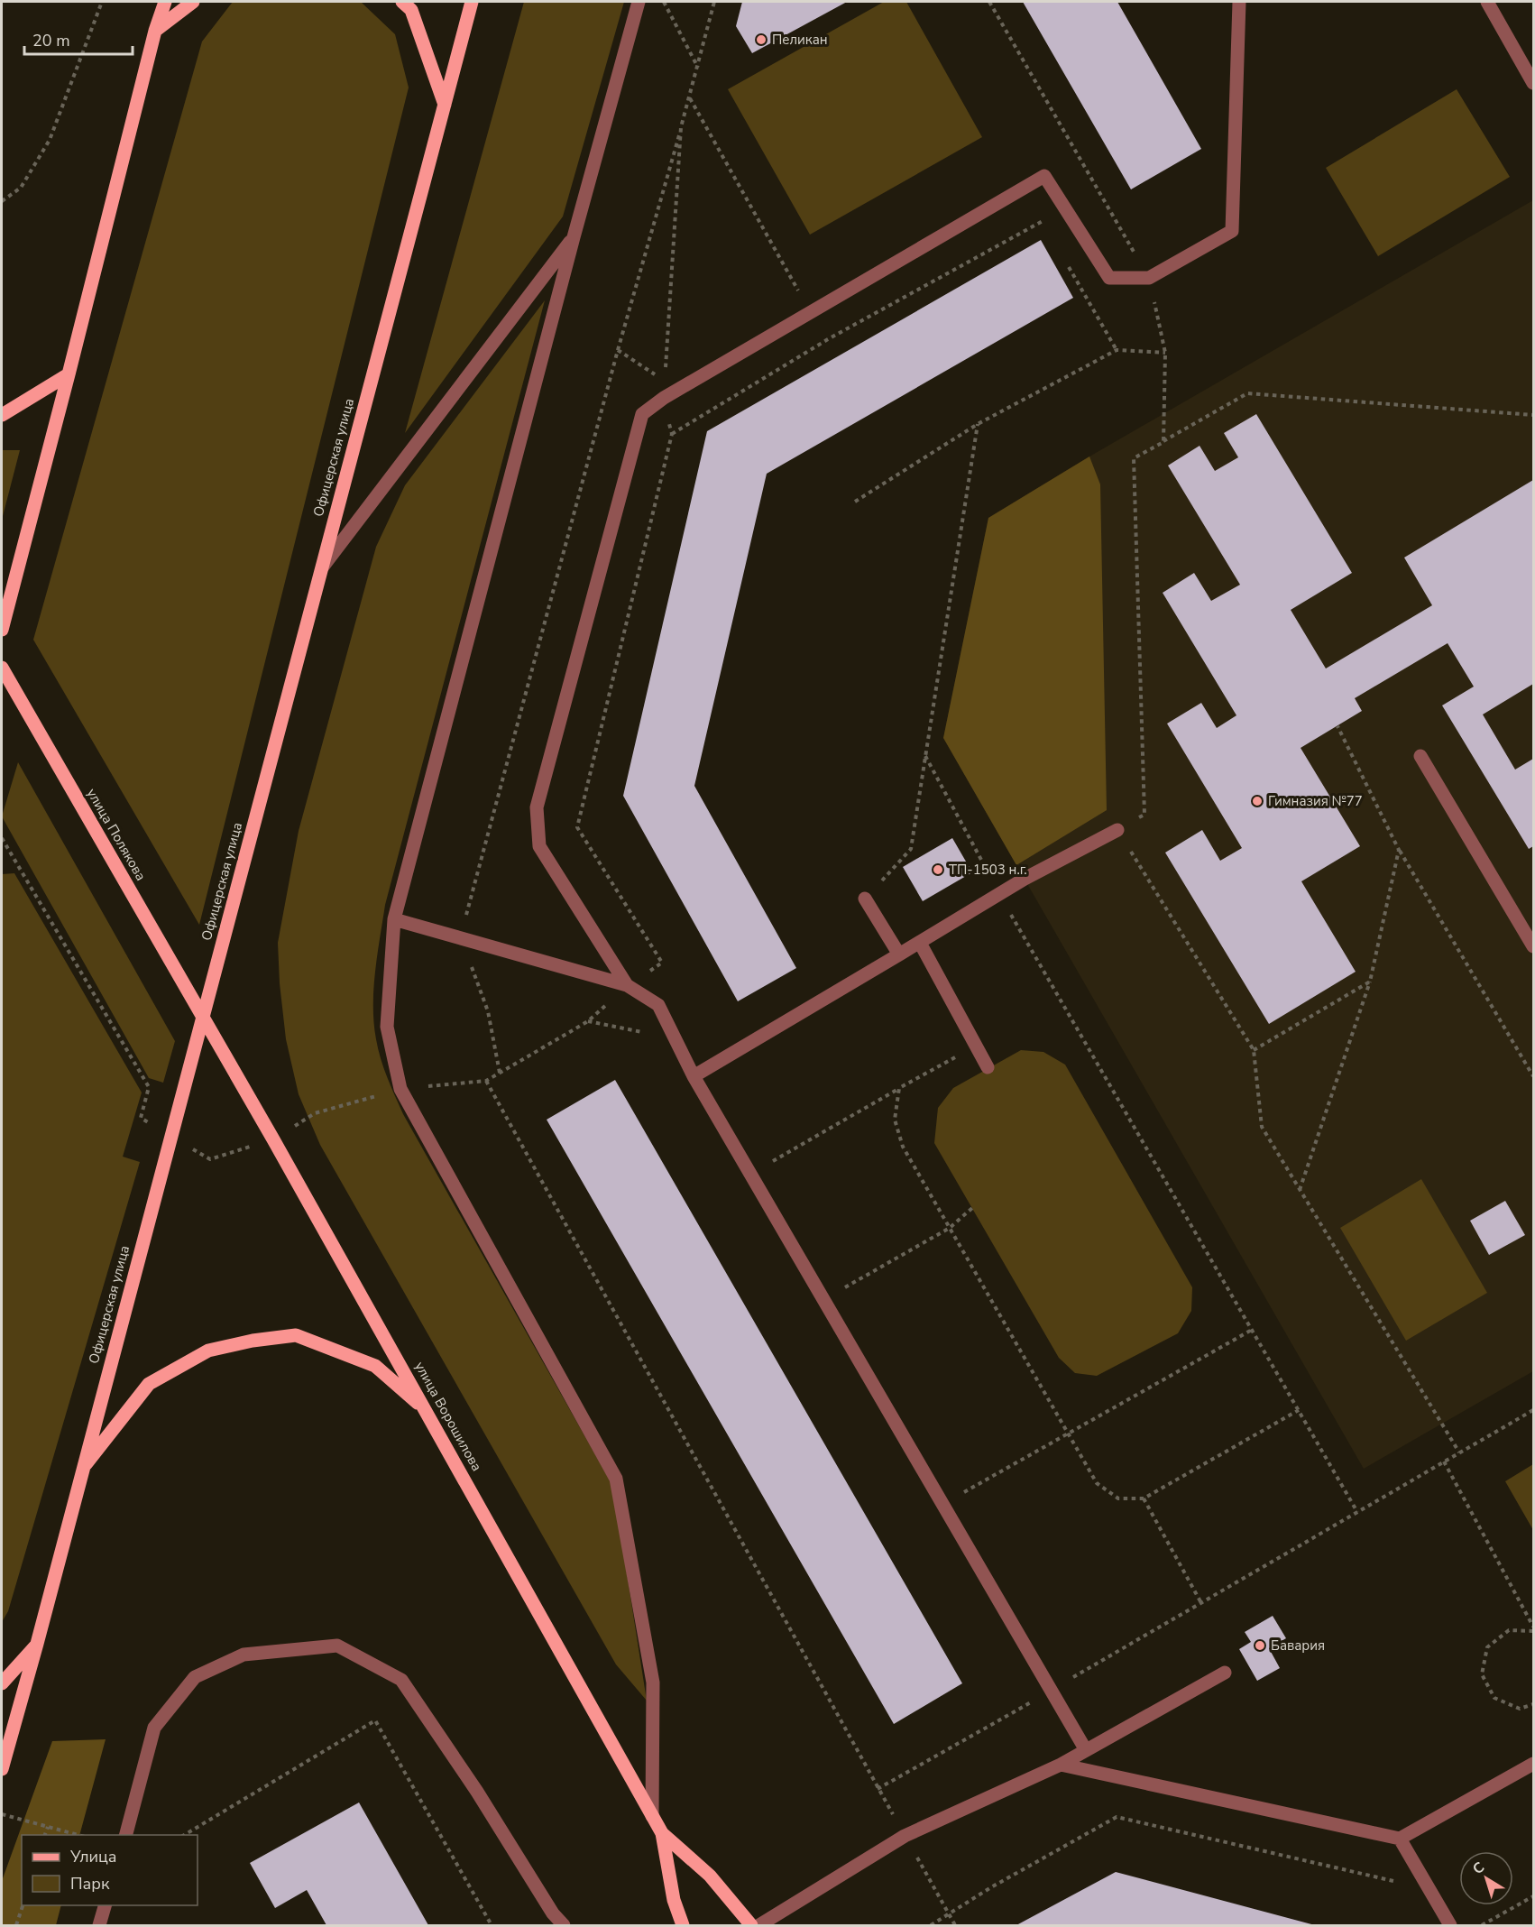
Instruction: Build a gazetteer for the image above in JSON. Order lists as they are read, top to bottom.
{
  "streets": {
    "main road": ["Офицерская улица", "улица Полякова", "улица Ворошилова"]
  },
  "crossings": [
    ["Офицерская улица", "улица Полякова"],
    ["Офицерская улица", "улица Ворошилова"],
    ["улица Полякова", "улица Ворошилова"]
  ],
  "places": [
    "Пеликан",
    "Гимназия №77",
    "ТП-1503 н.г.",
    "Бавария"
  ],
  "legend": ["Улица", "Парк"],
  "scale_bar": "20 m",
  "north": "top left"
}
